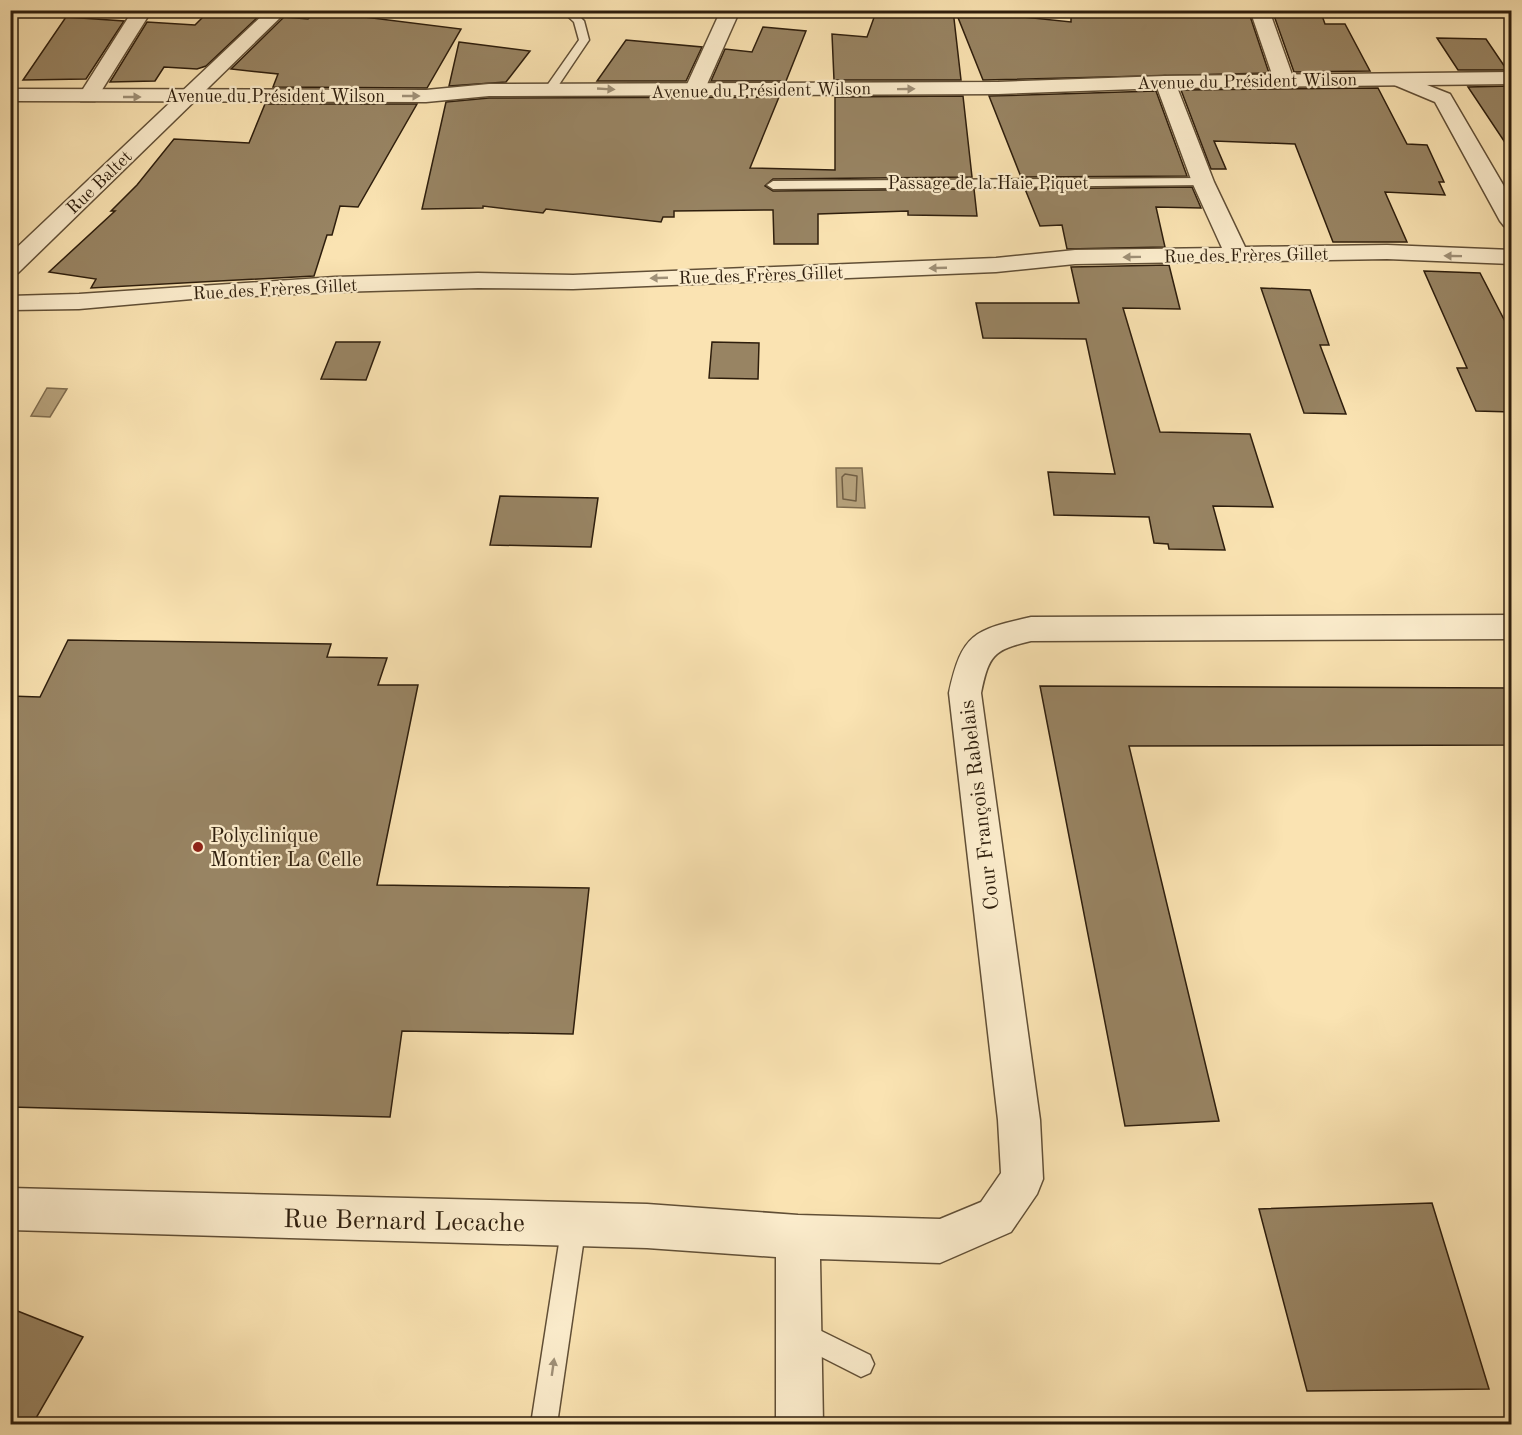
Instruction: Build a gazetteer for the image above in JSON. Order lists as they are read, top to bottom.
{
  "streets": {
    "street": [
      "Avenue du Président Wilson",
      "Rue Baltet",
      "Rue des Frères Gillet",
      "Cour François Rabelais",
      "Rue Bernard Lecache"
    ],
    "lane": ["Passage de la Haie Piquet"]
  },
  "crossings": [
    ["Avenue du Président Wilson", "Rue Baltet"],
    ["Cour François Rabelais", "Rue Bernard Lecache"]
  ],
  "one_way": ["Avenue du Président Wilson", "Rue des Frères Gillet"],
  "places": ["Polyclinique Montier La Celle"]
}
